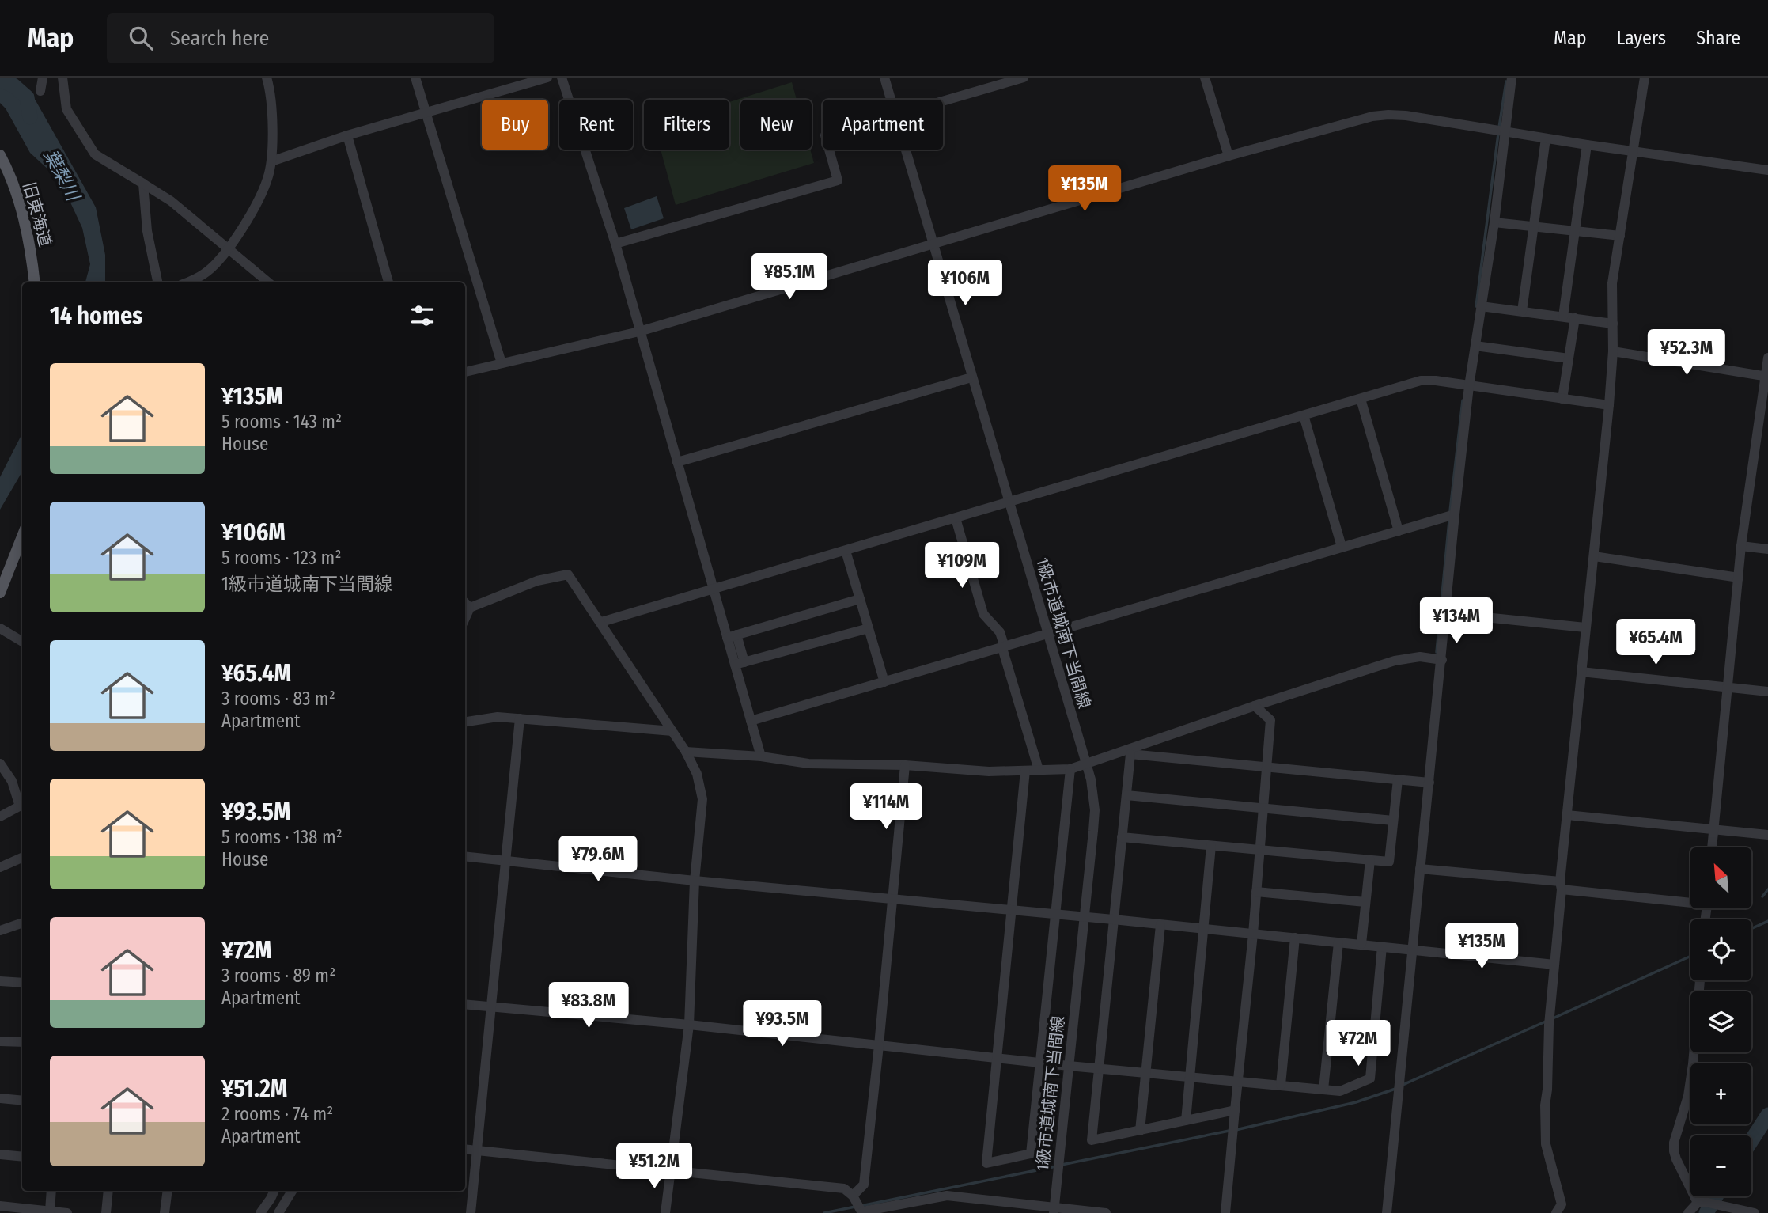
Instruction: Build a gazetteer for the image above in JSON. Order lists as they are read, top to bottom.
{
  "streets": {
    "main road": ["旧東海道"],
    "street": ["1級市道城南下当間線"]
  },
  "water": ["葉梨川"],
  "north": "top left",
  "page": {
    "header": "Map",
    "search": "Search here",
    "nav": ["Map", "Layers", "Share"],
    "chip": [
      "Buy",
      "Rent",
      "Filters",
      "New",
      "Apartment"
    ],
    "price": [
      "¥135M",
      "¥85.1M",
      "¥106M",
      "¥52.3M",
      "¥109M",
      "¥134M",
      "¥65.4M",
      "¥114M",
      "¥79.6M",
      "¥135M",
      "¥83.8M",
      "¥93.5M",
      "¥72M",
      "¥51.2M"
    ],
    "heading": "14 homes",
    "list": [
      {
        "name": "¥135M",
        "note": "5 rooms · 143 m² · House"
      },
      {
        "name": "¥106M",
        "note": "5 rooms · 123 m² · 1級市道城南下当間線"
      },
      {
        "name": "¥65.4M",
        "note": "3 rooms · 83 m² · Apartment"
      },
      {
        "name": "¥93.5M",
        "note": "5 rooms · 138 m² · House"
      },
      {
        "name": "¥72M",
        "note": "3 rooms · 89 m² · Apartment"
      },
      {
        "name": "¥51.2M",
        "note": "2 rooms · 74 m² · Apartment"
      }
    ],
    "map_buttons": ["+", "−"]
  }
}
